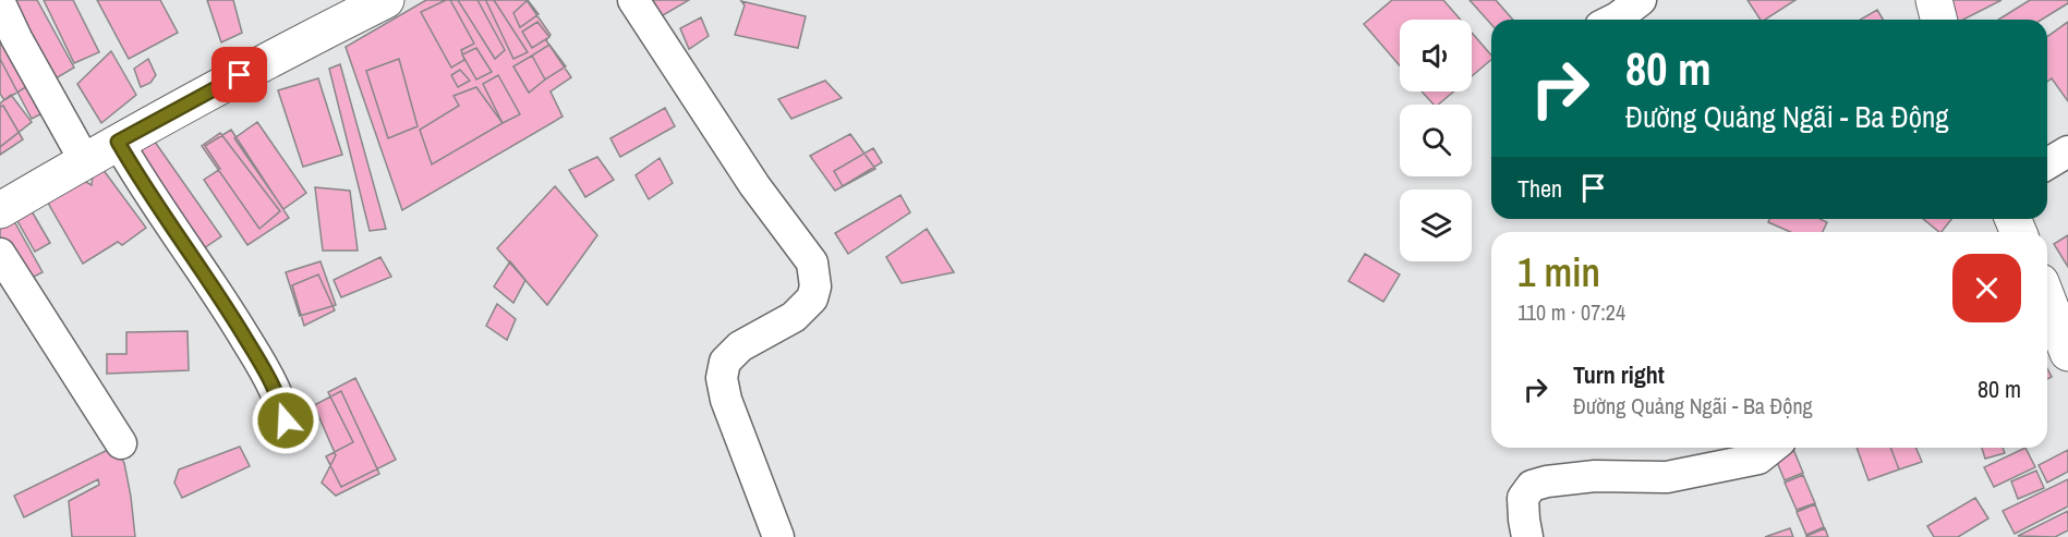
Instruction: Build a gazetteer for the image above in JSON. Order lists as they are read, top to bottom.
{
  "page": {
    "turn": ["80 m", "Đường Quảng Ngãi - Ba Động"],
    "then": "Then",
    "heading": ["1 min", "110 m · 07:24"],
    "list": [
      {
        "name": "Turn right",
        "note": "Đường Quảng Ngãi - Ba Động",
        "value": "80 m"
      }
    ]
  }
}
